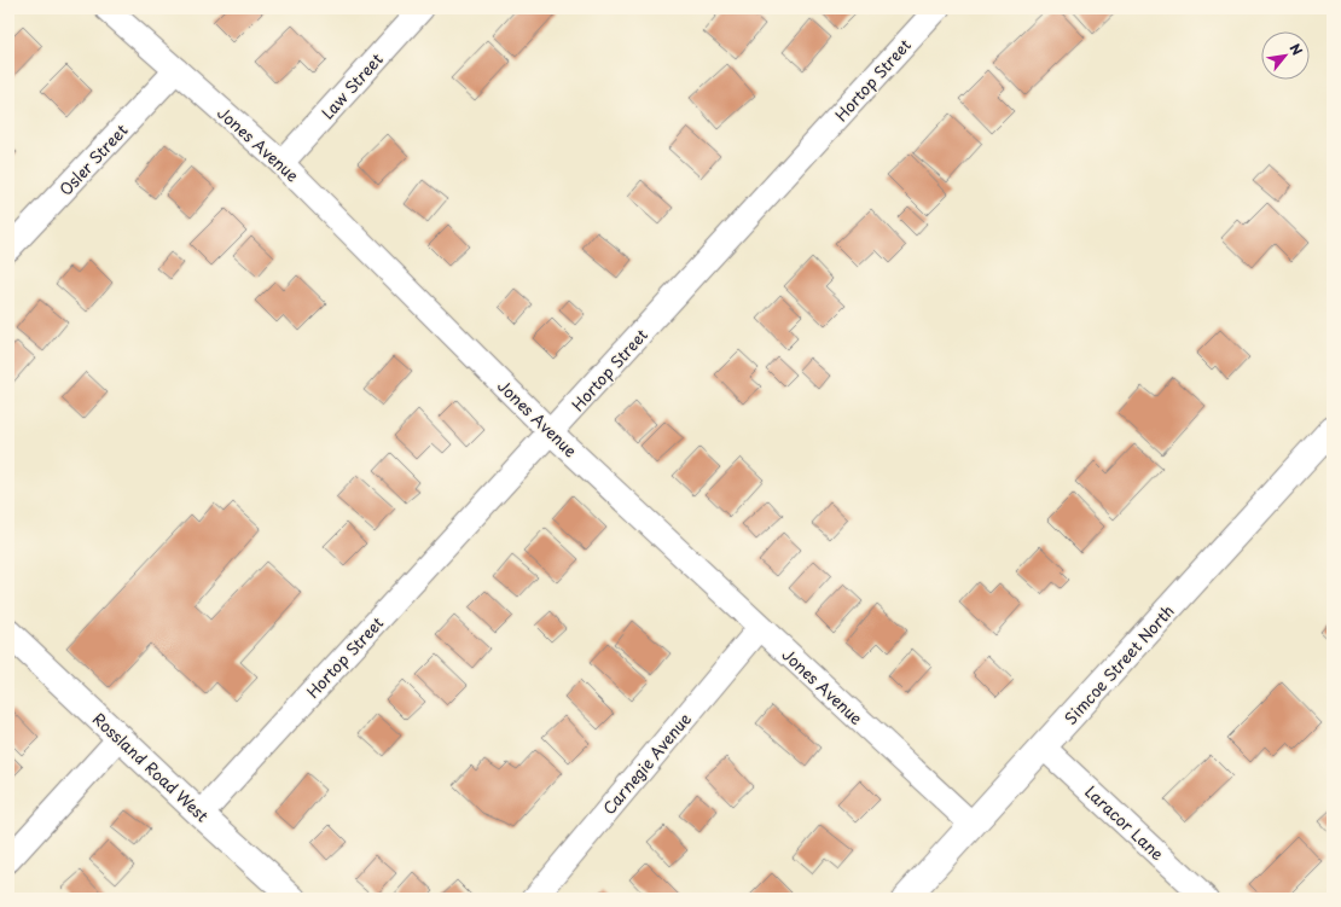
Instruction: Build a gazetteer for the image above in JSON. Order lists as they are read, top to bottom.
{
  "streets": {
    "main road": ["Simcoe Street North", "Rossland Road West"],
    "street": [
      "Hortop Street",
      "Law Street",
      "Jones Avenue",
      "Osler Street",
      "Carnegie Avenue",
      "Laracor Lane"
    ]
  },
  "crossings": [
    ["Hortop Street", "Jones Avenue"],
    ["Hortop Street", "Rossland Road West"],
    ["Law Street", "Jones Avenue"],
    ["Jones Avenue", "Osler Street"],
    ["Jones Avenue", "Simcoe Street North"],
    ["Jones Avenue", "Carnegie Avenue"],
    ["Simcoe Street North", "Laracor Lane"]
  ],
  "north": "top right"
}
